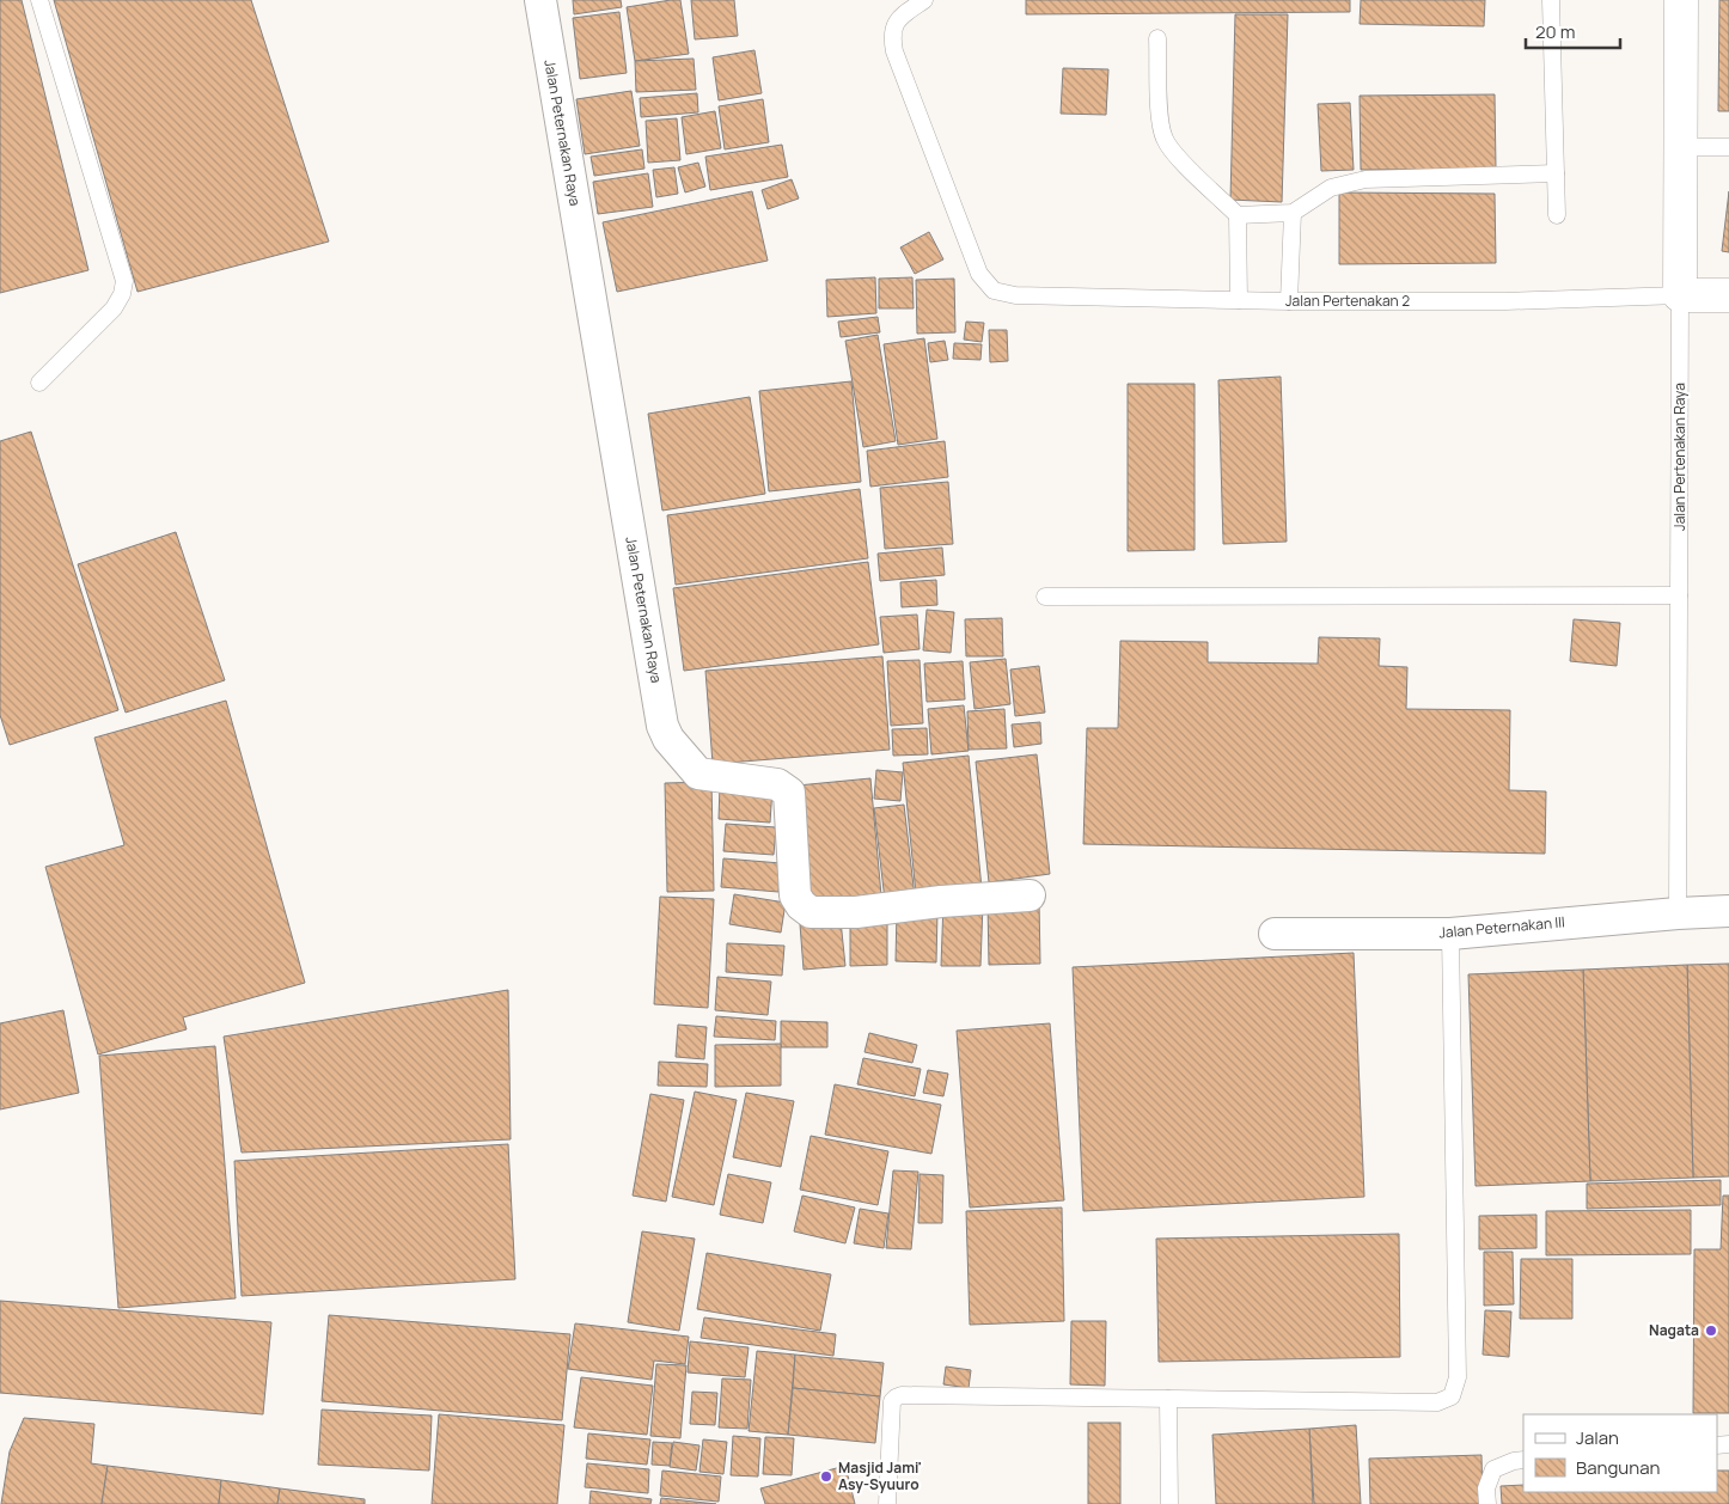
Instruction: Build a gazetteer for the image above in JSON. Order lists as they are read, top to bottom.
{
  "streets": {
    "street": ["Jalan Peternakan Raya", "Jalan Pertenakan Raya", "Jalan Peternakan III"],
    "lane": ["Jalan Pertenakan 2"]
  },
  "crossings": [
    ["Jalan Pertenakan 2", "Jalan Pertenakan Raya"],
    ["Jalan Pertenakan Raya", "Jalan Peternakan III"]
  ],
  "places": ["Nagata", "Masjid Jami' Asy-Syuuro"],
  "legend": ["Jalan", "Bangunan"],
  "scale_bar": "20 m"
}
